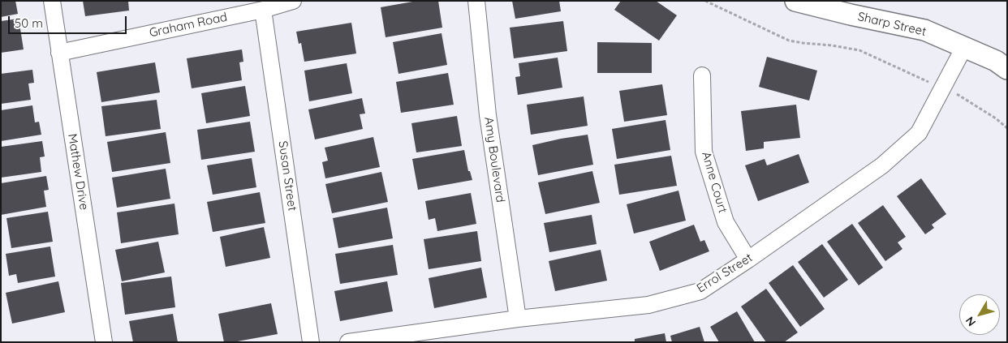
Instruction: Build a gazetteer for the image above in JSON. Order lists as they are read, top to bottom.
{
  "streets": {
    "street": [
      "Sharp Street",
      "Graham Road",
      "Amy Boulevard",
      "Mathew Drive",
      "Susan Street",
      "Anne Court",
      "Errol Street"
    ]
  },
  "crossings": [
    ["Sharp Street", "Errol Street"],
    ["Graham Road", "Mathew Drive"],
    ["Graham Road", "Susan Street"],
    ["Amy Boulevard", "Errol Street"],
    ["Anne Court", "Errol Street"]
  ],
  "scale_bar": "50 m",
  "north": "bottom left"
}
